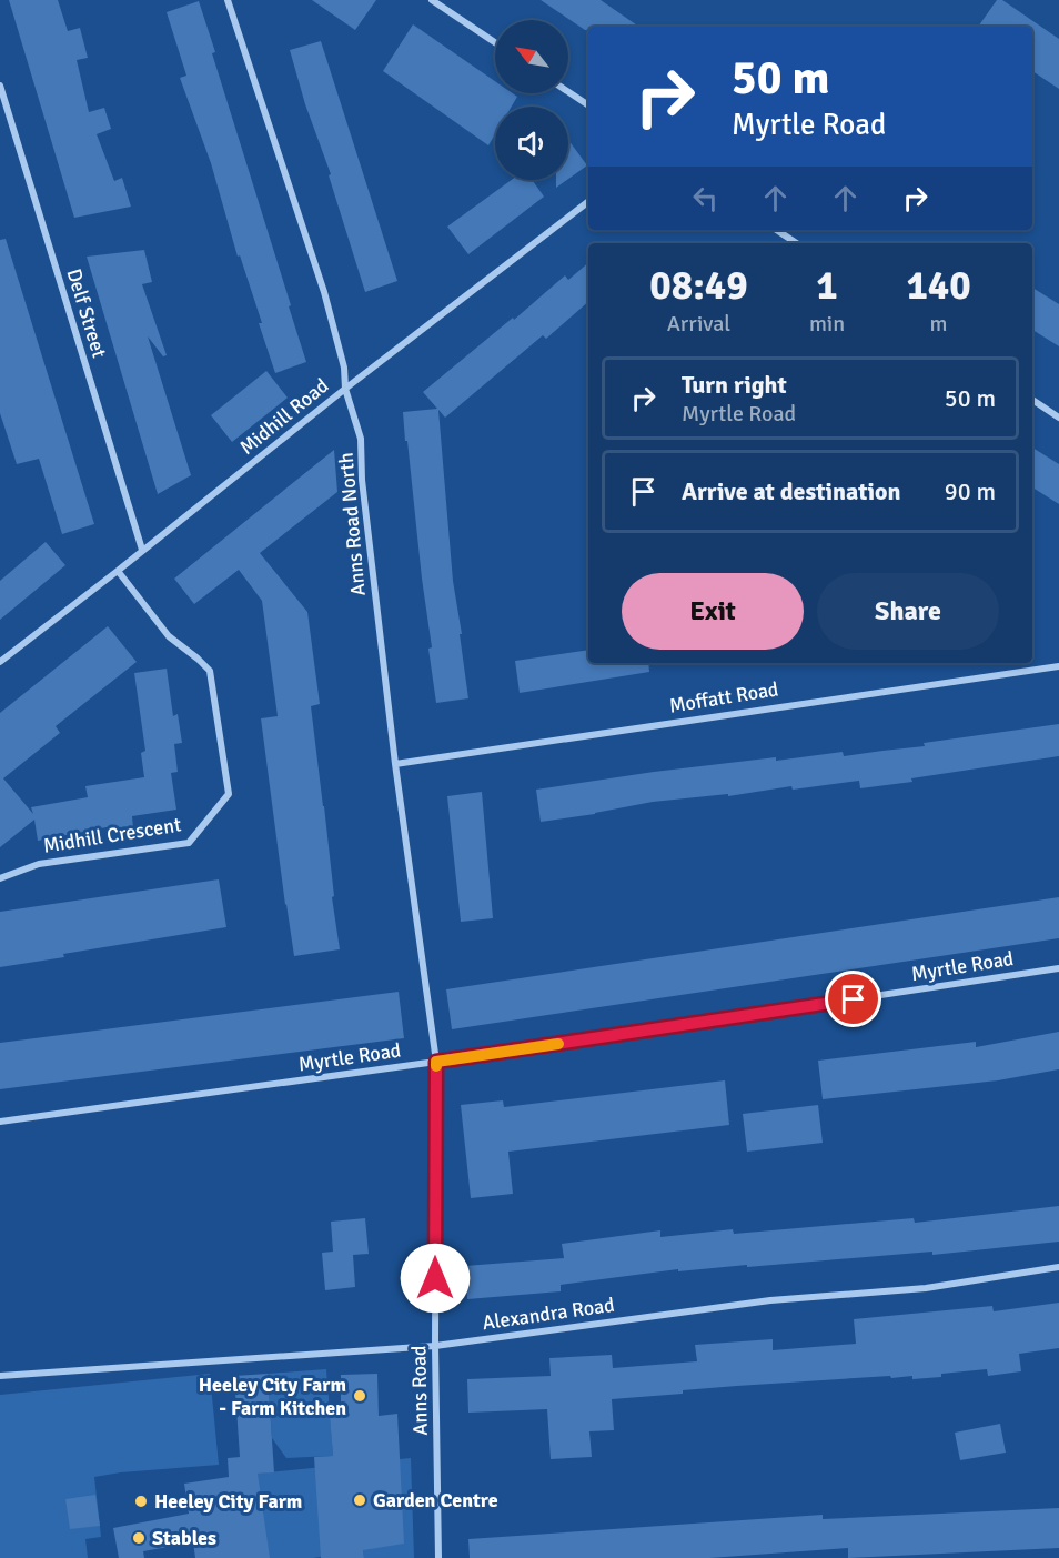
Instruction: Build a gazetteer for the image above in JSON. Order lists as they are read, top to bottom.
{
  "streets": {
    "street": [
      "Delf Street",
      "Midhill Road",
      "Anns Road North",
      "Moffatt Road",
      "Midhill Crescent",
      "Myrtle Road",
      "Alexandra Road",
      "Anns Road"
    ]
  },
  "crossings": [
    ["Delf Street", "Midhill Road"],
    ["Midhill Road", "Anns Road North"],
    ["Midhill Road", "Midhill Crescent"],
    ["Anns Road North", "Moffatt Road"],
    ["Anns Road North", "Myrtle Road"],
    ["Anns Road North", "Anns Road"],
    ["Myrtle Road", "Anns Road"],
    ["Alexandra Road", "Anns Road"]
  ],
  "places": [
    "Heeley City Farm - Farm Kitchen",
    "Garden Centre",
    "Heeley City Farm",
    "Stables"
  ],
  "north": "top left",
  "page": {
    "turn": ["50 m", "Myrtle Road"],
    "eta": [
      "08:49",
      "Arrival",
      "1",
      "min",
      "140",
      "m"
    ],
    "list": [
      {
        "name": "Turn right",
        "note": "Myrtle Road",
        "value": "50 m"
      },
      {
        "name": "Arrive at destination",
        "value": "90 m"
      }
    ],
    "buttons": ["Exit", "Share"]
  }
}
